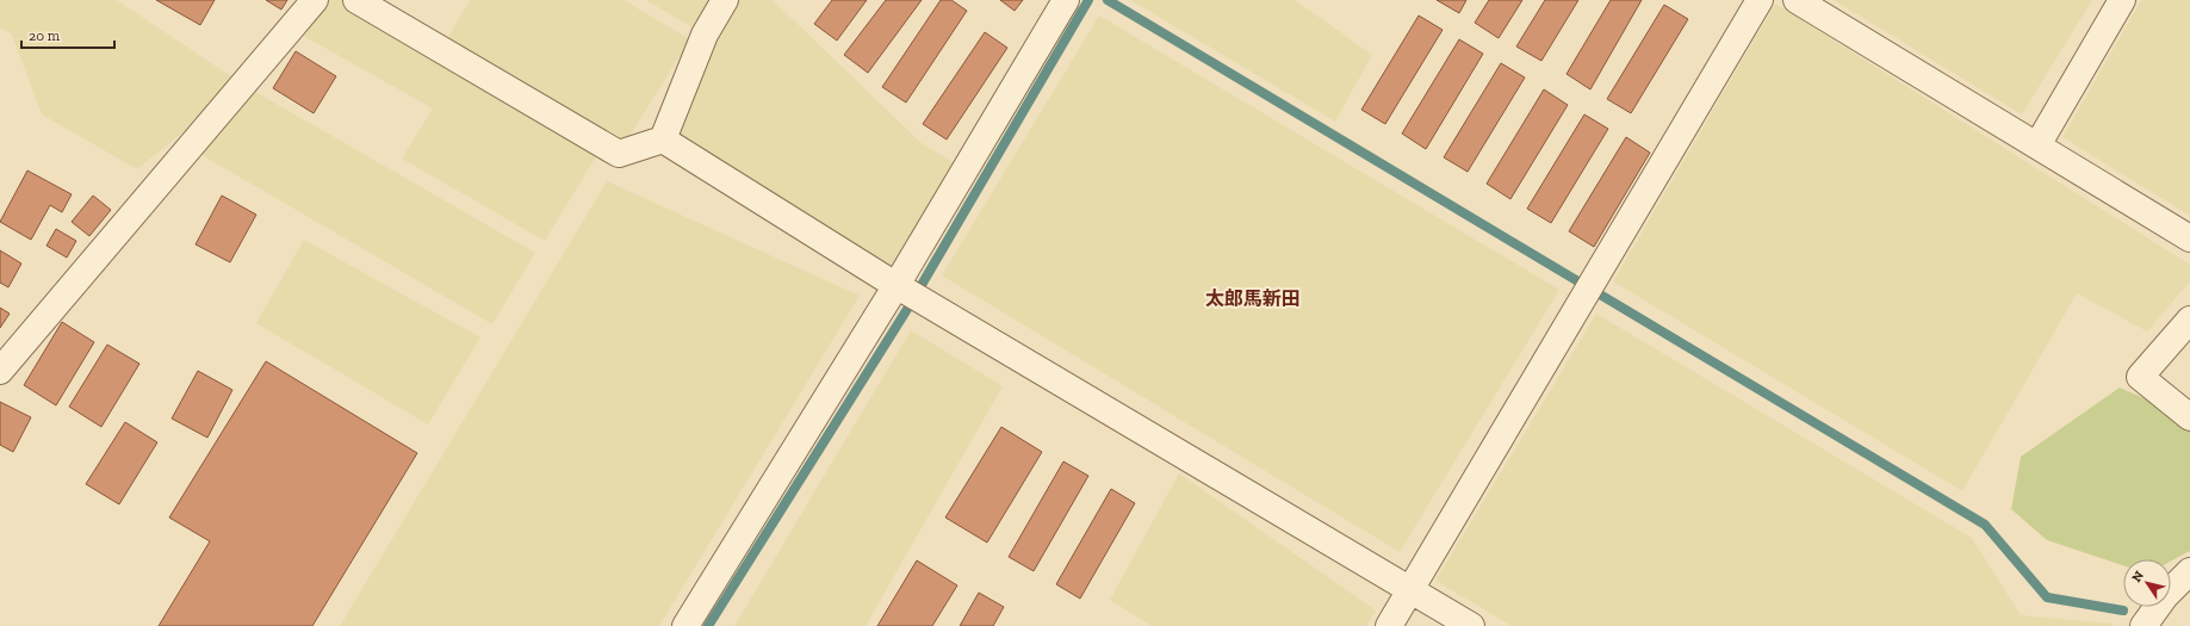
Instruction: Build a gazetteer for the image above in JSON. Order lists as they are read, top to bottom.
{
  "districts": ["太郎馬新田"],
  "scale_bar": "20 m",
  "north": "top left"
}
